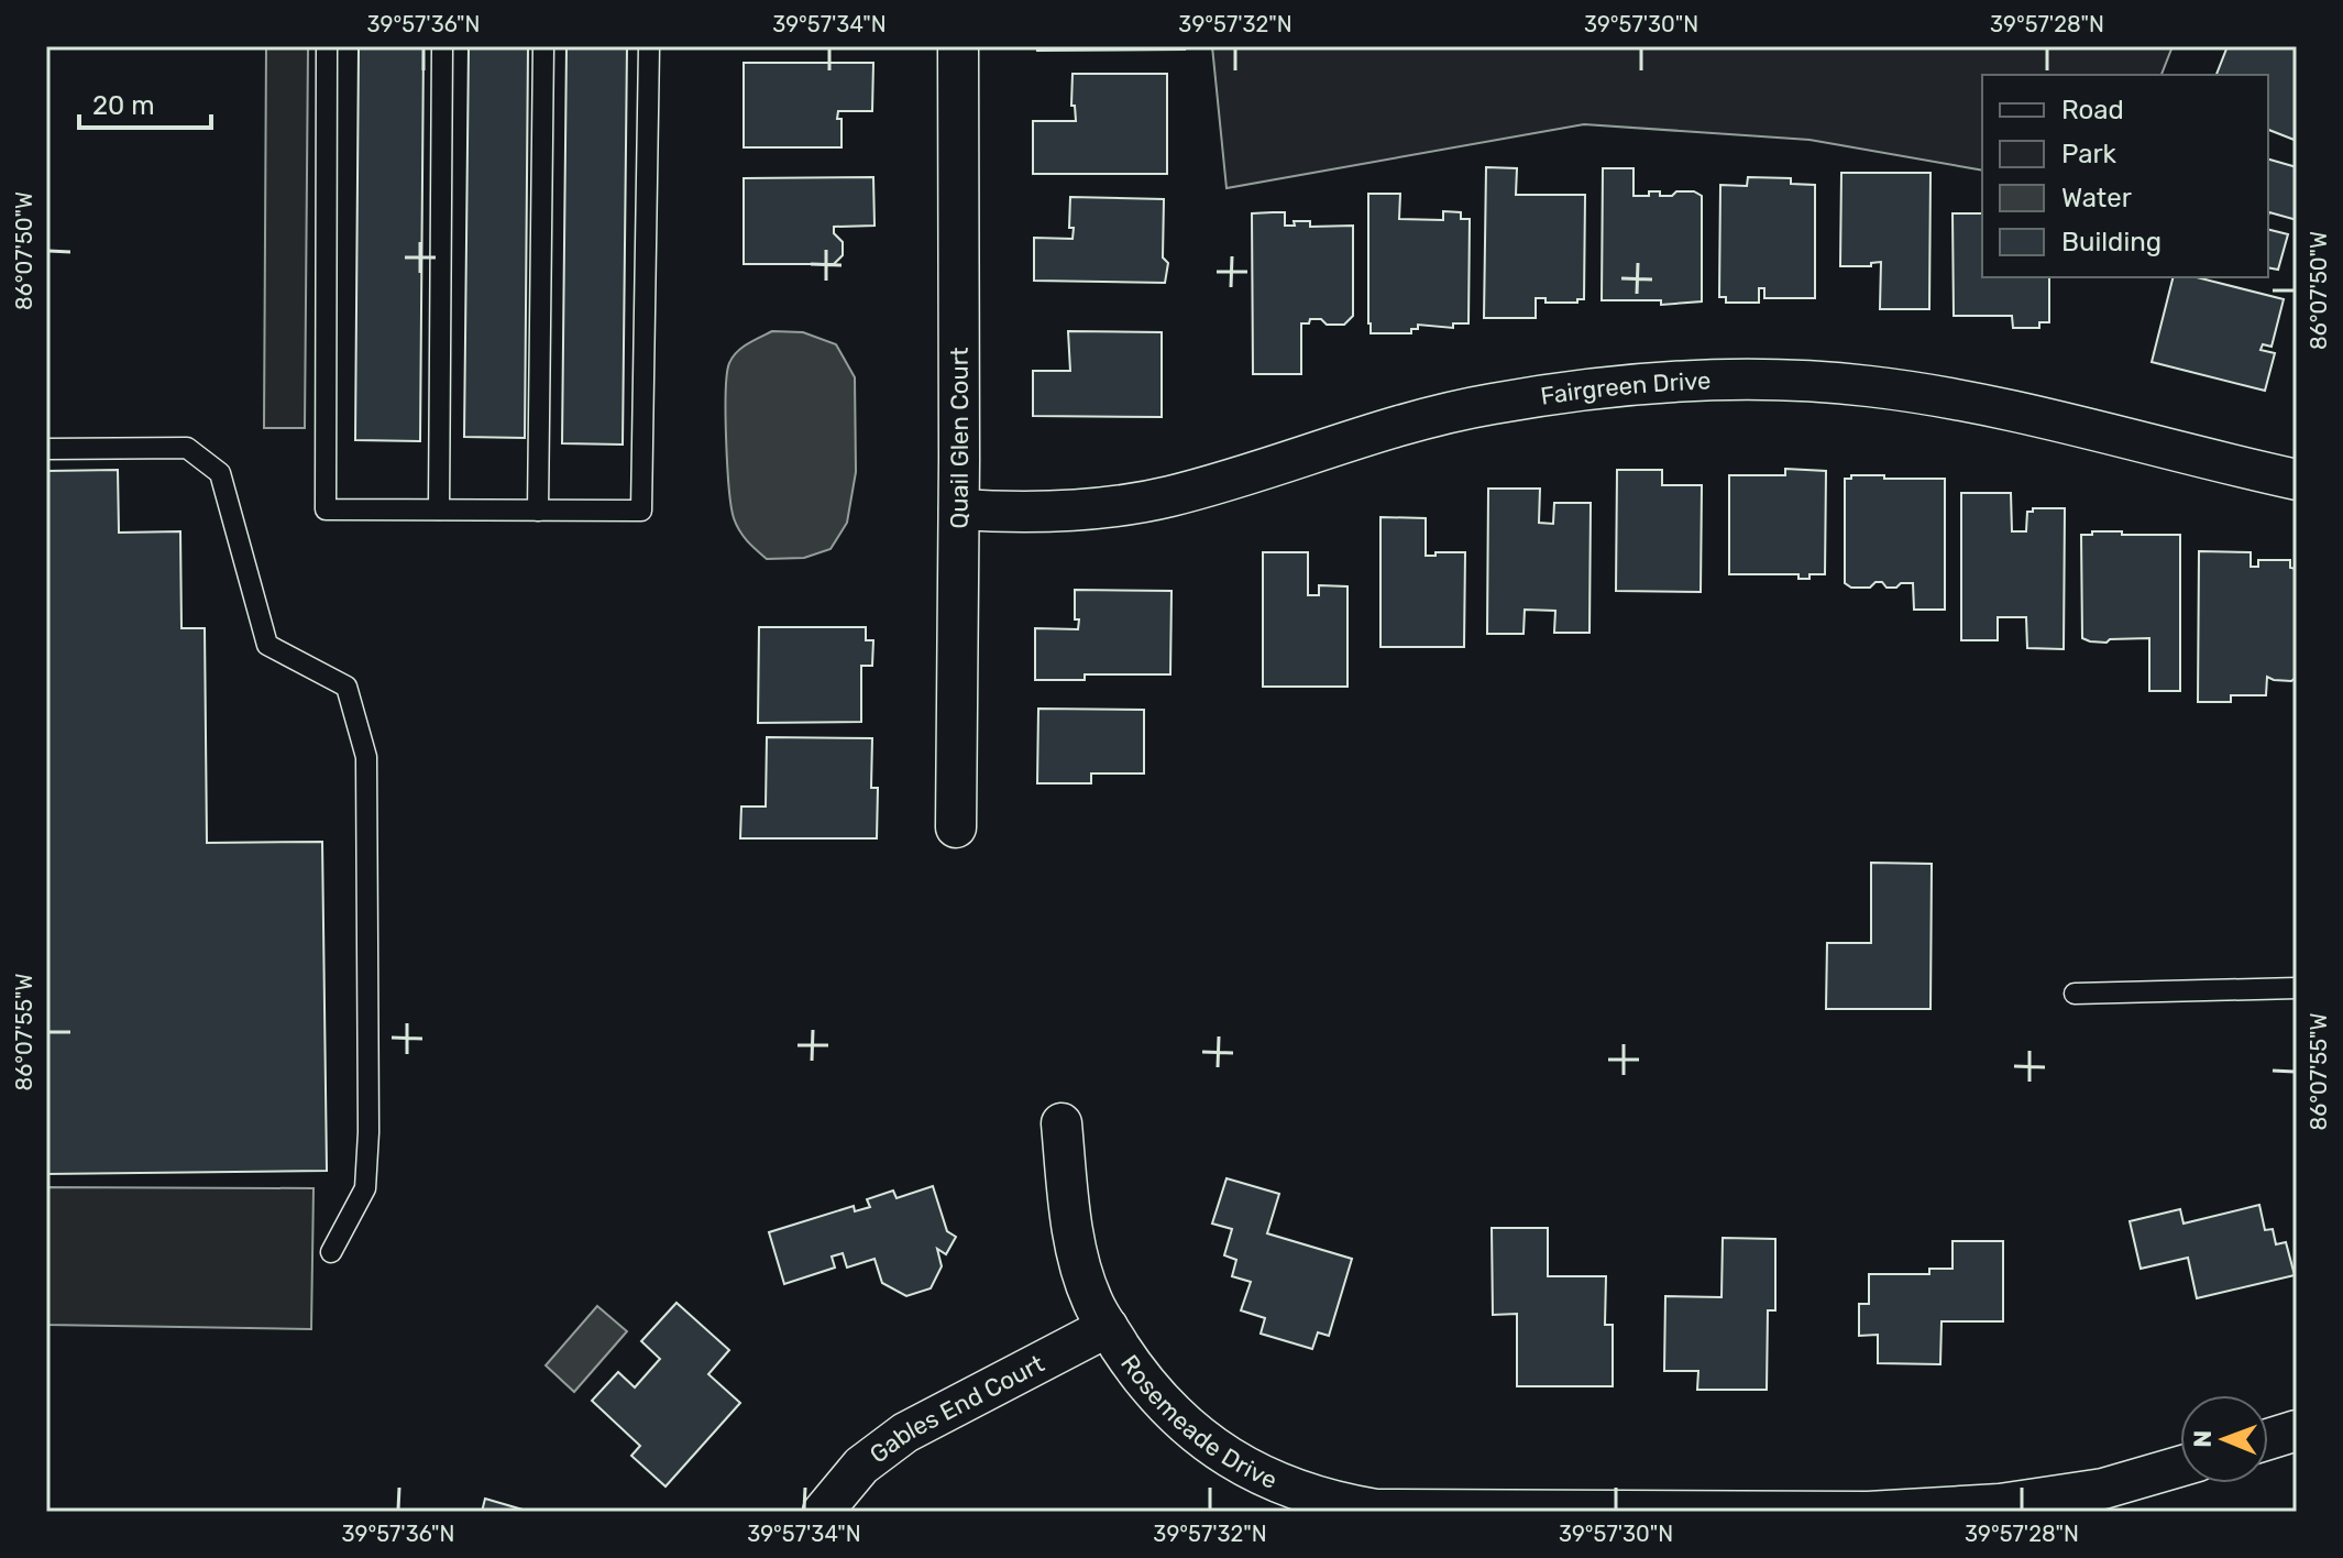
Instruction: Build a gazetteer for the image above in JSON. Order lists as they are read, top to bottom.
{
  "streets": {
    "street": [
      "Fairgreen Drive",
      "Quail Glen Court",
      "Gables End Court",
      "Rosemeade Drive"
    ]
  },
  "crossings": [
    ["Fairgreen Drive", "Quail Glen Court"],
    ["Gables End Court", "Rosemeade Drive"]
  ],
  "legend": [
    "Road",
    "Park",
    "Water",
    "Building"
  ],
  "scale_bar": "20 m",
  "north": "left",
  "coordinates": [
    "39°57'36\"N",
    "39°57'34\"N",
    "39°57'32\"N",
    "39°57'30\"N",
    "39°57'28\"N",
    "86°07'50\"W",
    "86°07'55\"W"
  ]
}
